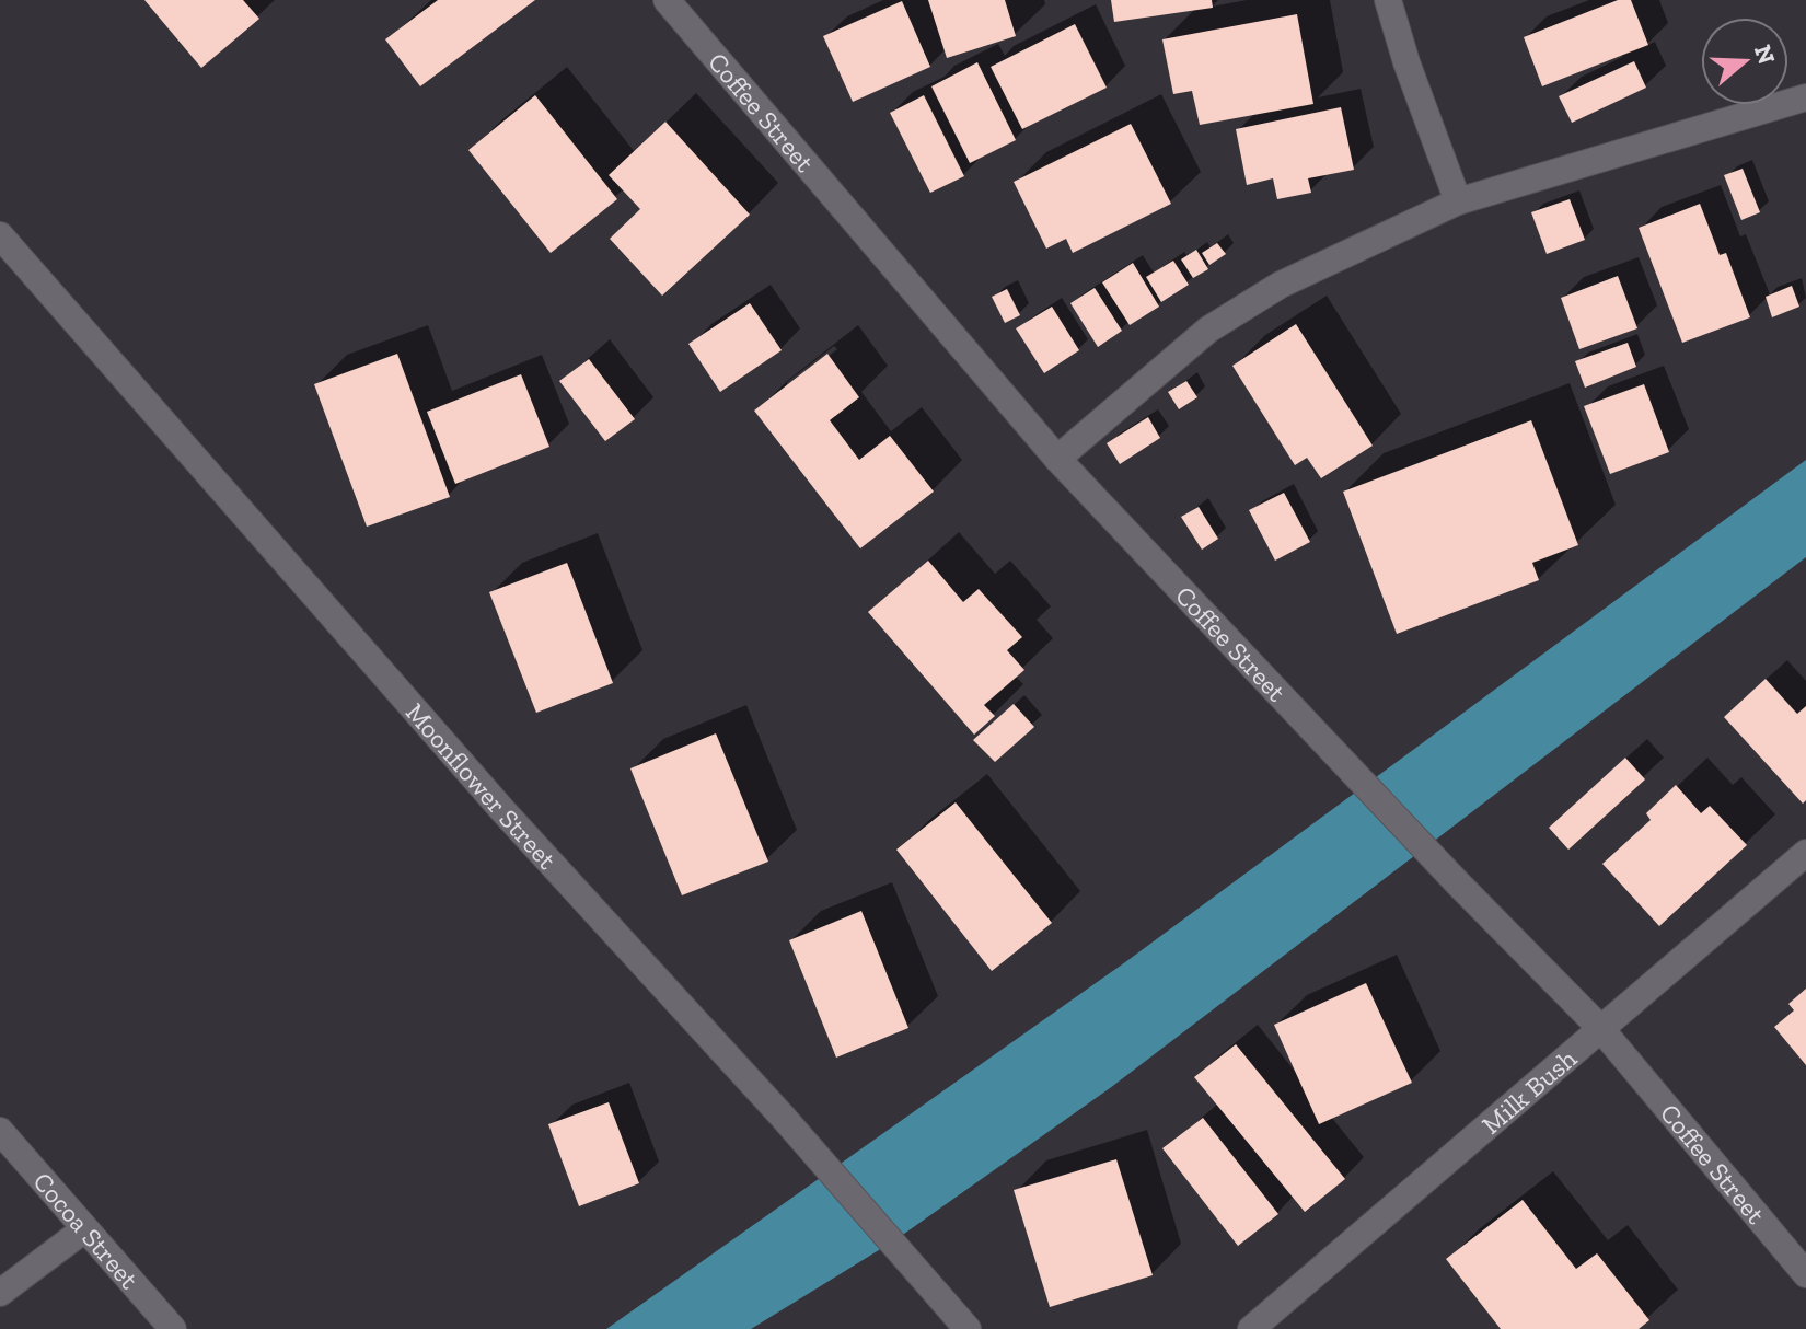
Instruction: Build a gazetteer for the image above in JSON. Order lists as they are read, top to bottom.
{
  "streets": {
    "street": [
      "Coffee Street",
      "Moonflower Street",
      "Milk Bush",
      "Cocoa Street"
    ]
  },
  "crossings": [
    ["Coffee Street", "Milk Bush"]
  ],
  "north": "right"
}
